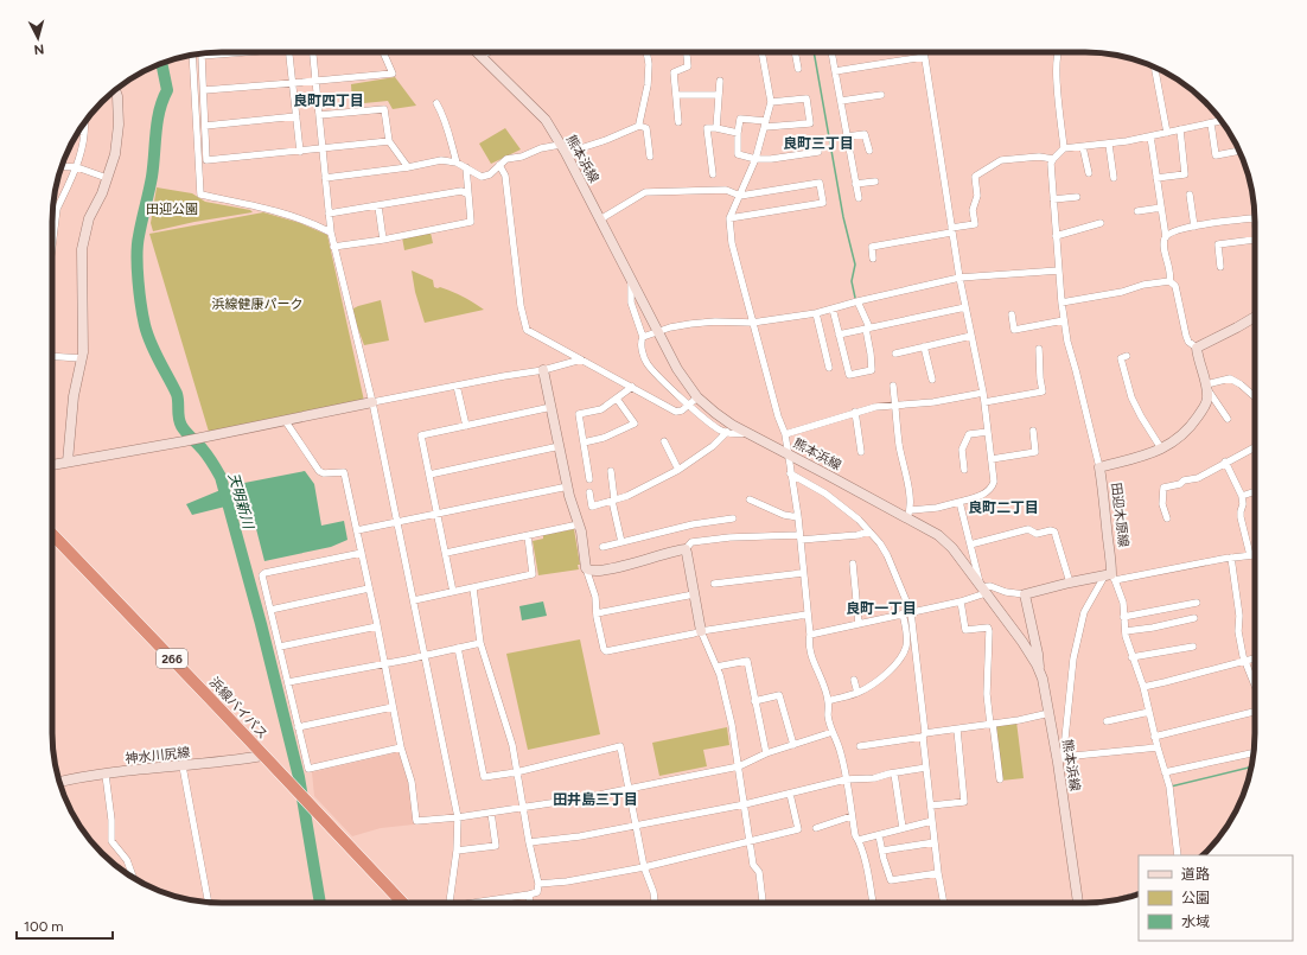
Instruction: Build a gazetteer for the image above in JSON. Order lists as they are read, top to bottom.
{
  "streets": {
    "highway": ["266", "浜線バイパス"],
    "main road": ["熊本浜線", "田迎木原線", "神水川尻線"]
  },
  "crossings": [
    ["浜線バイパス", "神水川尻線"]
  ],
  "districts": [
    "良町四丁目",
    "良町三丁目",
    "良町二丁目",
    "良町一丁目",
    "田井島三丁目"
  ],
  "water": ["天明新川"],
  "parks": ["田迎公園", "浜線健康パーク"],
  "legend": ["道路", "公園", "水域"],
  "scale_bar": "100 m",
  "north": "bottom"
}
